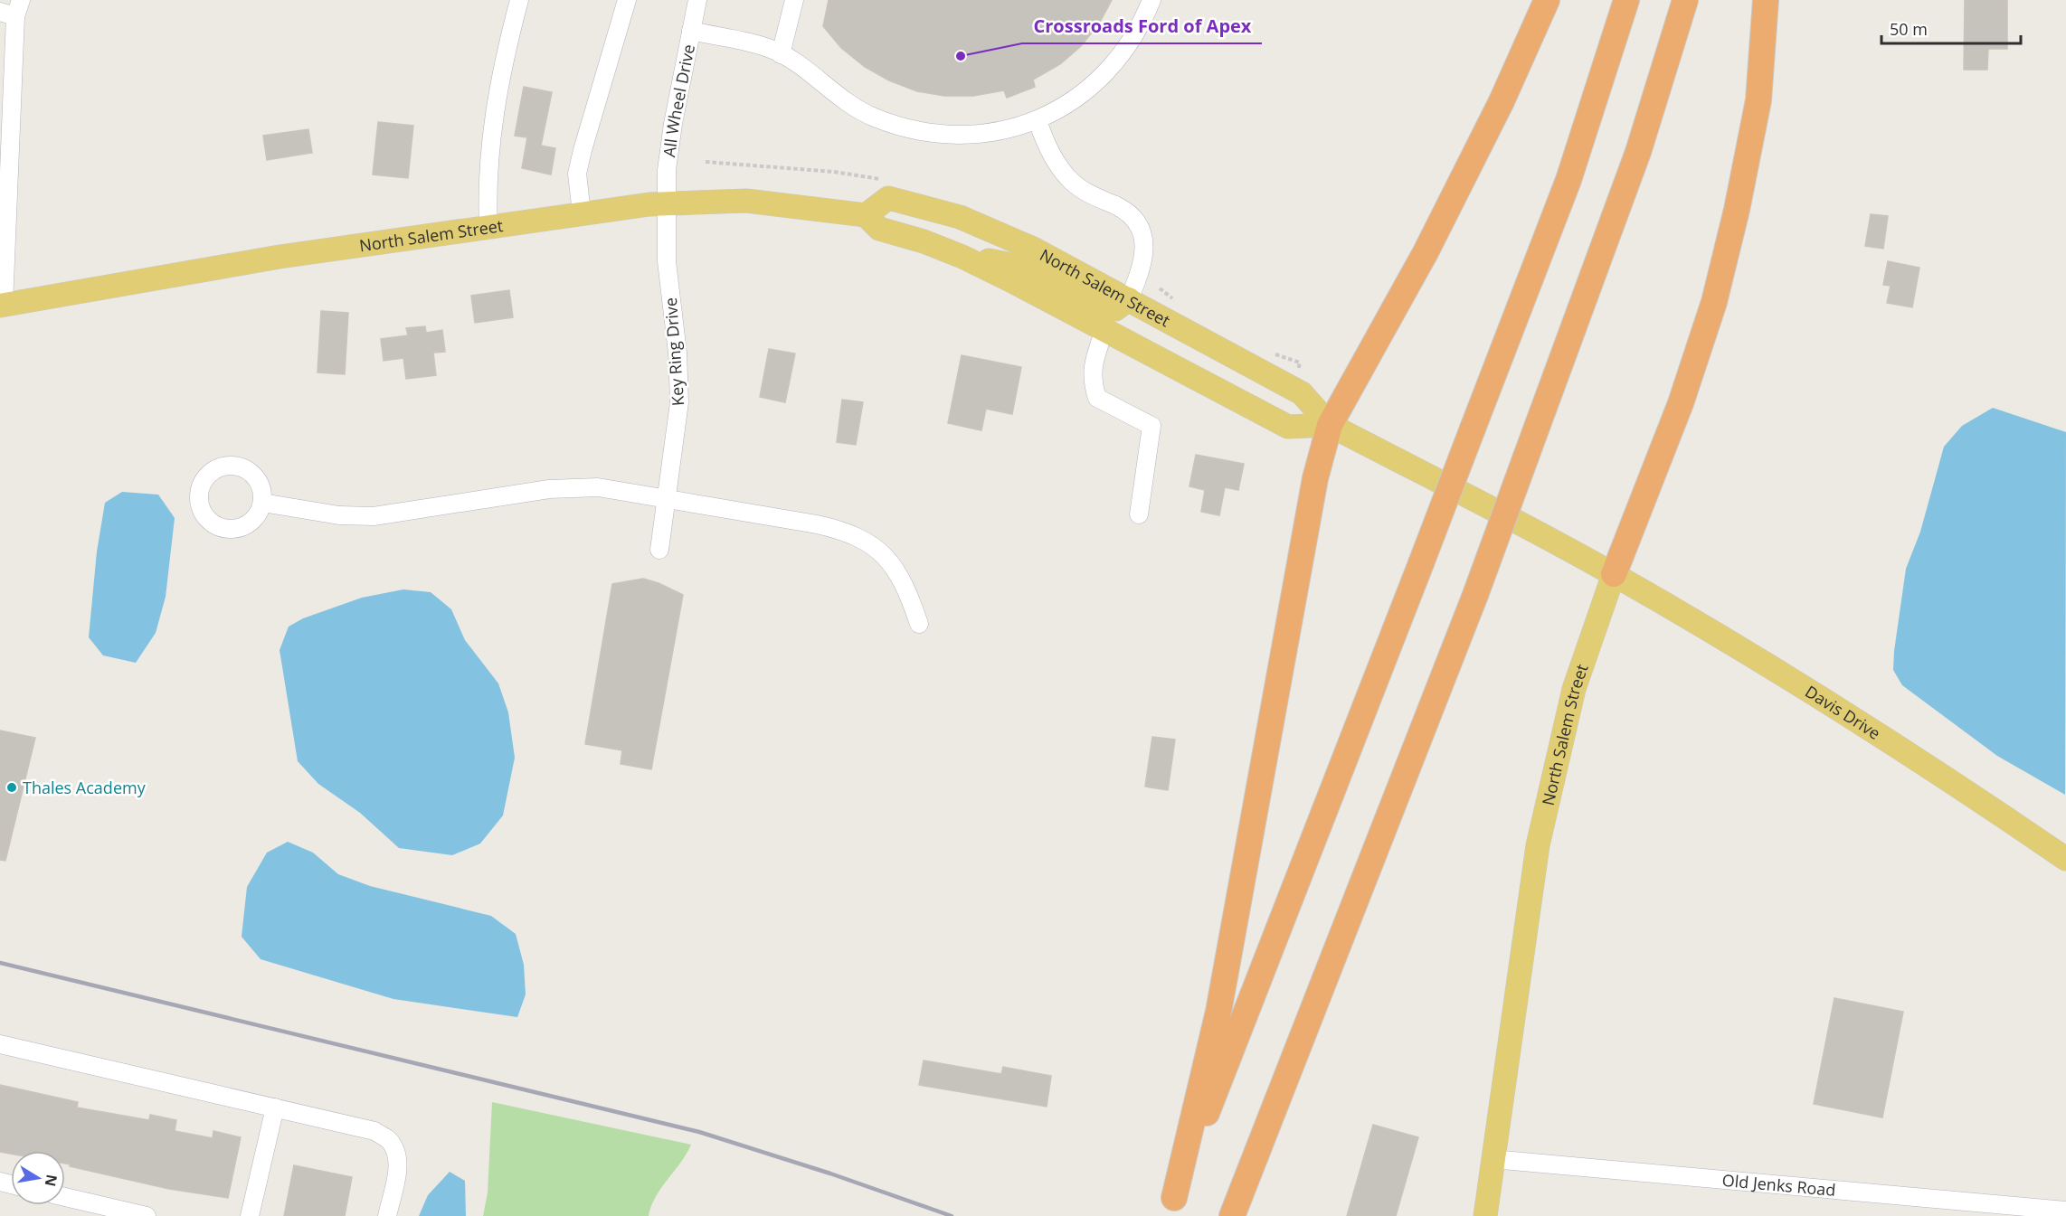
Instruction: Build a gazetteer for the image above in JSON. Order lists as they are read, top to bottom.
{
  "streets": {
    "main road": ["North Salem Street", "Davis Drive"],
    "street": ["All Wheel Drive", "Key Ring Drive", "Old Jenks Road"]
  },
  "crossings": [
    ["All Wheel Drive", "North Salem Street"],
    ["All Wheel Drive", "Key Ring Drive"],
    ["North Salem Street", "Key Ring Drive"],
    ["North Salem Street", "Davis Drive"],
    ["North Salem Street", "Old Jenks Road"]
  ],
  "places": ["Crossroads Ford of Apex", "Thales Academy"],
  "scale_bar": "50 m",
  "north": "right"
}
